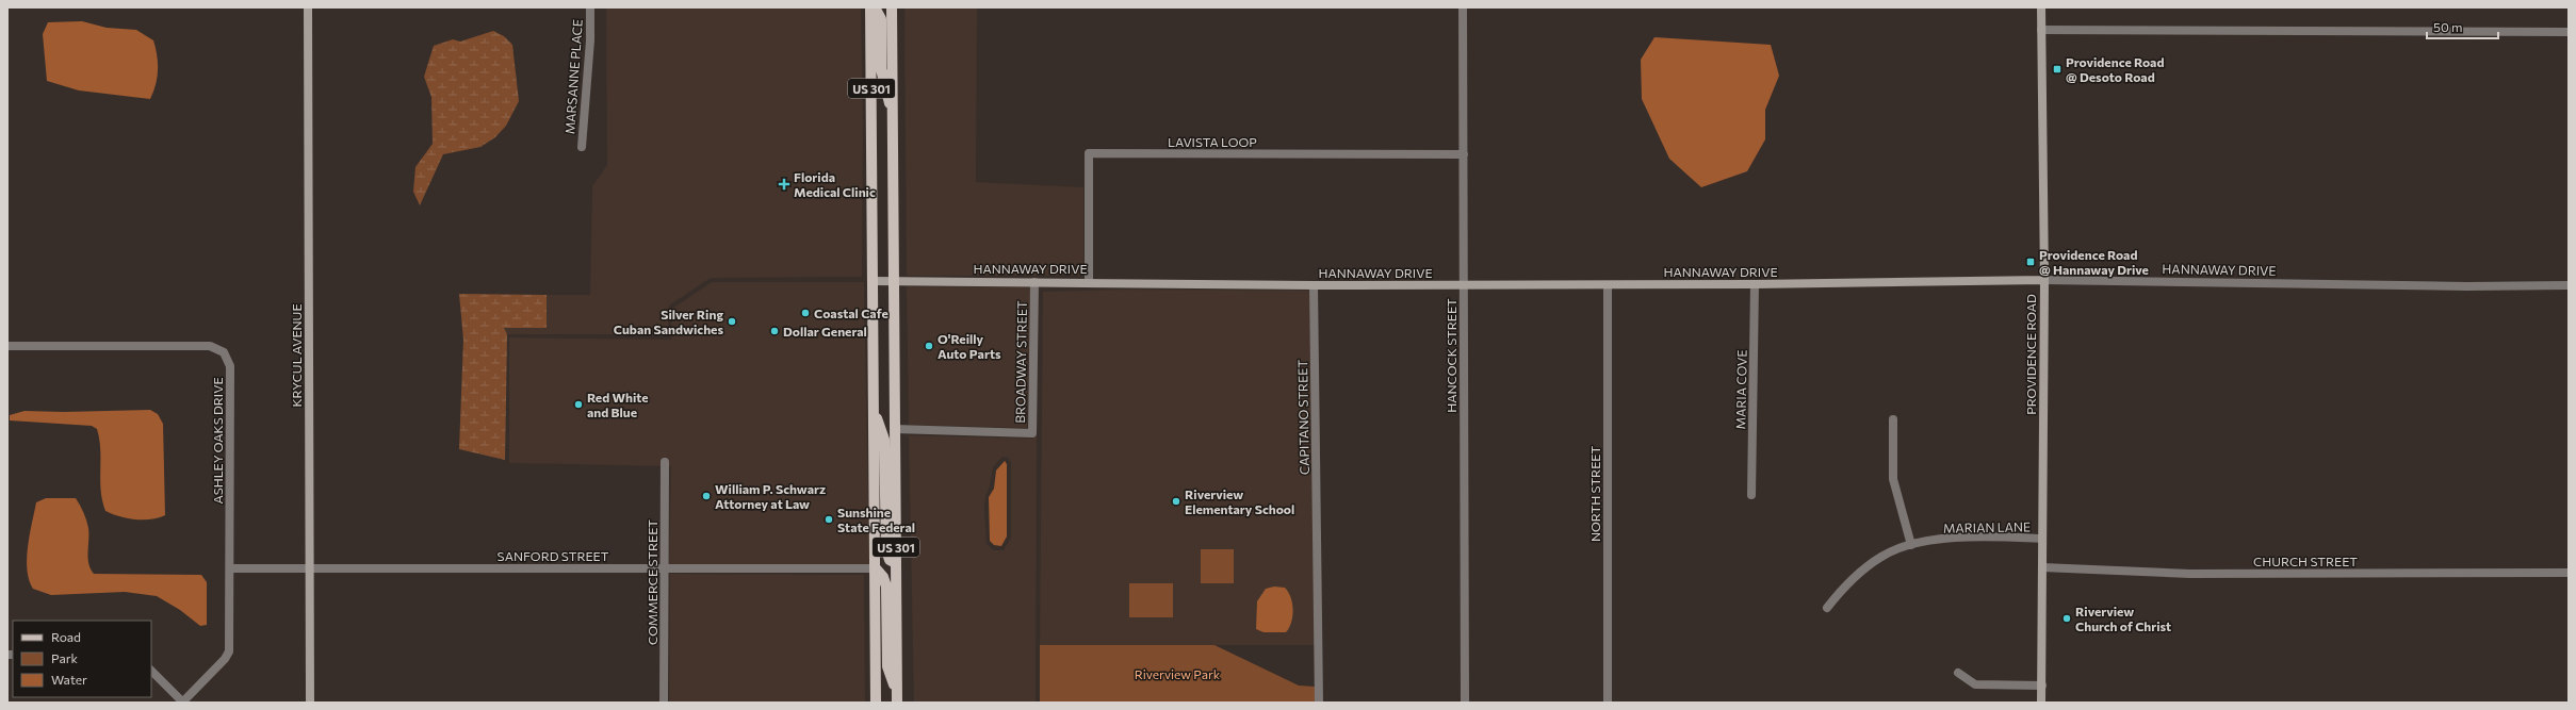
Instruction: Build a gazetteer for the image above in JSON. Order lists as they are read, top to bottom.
{
  "streets": {
    "main road": ["US 301"],
    "street": [
      "MARSANNE PLACE",
      "LAVISTA LOOP",
      "HANNAWAY DRIVE",
      "PROVIDENCE ROAD",
      "KRYCUL AVENUE",
      "HANCOCK STREET",
      "BROADWAY STREET",
      "MARIA COVE",
      "CAPITANO STREET",
      "ASHLEY OAKS DRIVE",
      "NORTH STREET",
      "MARIAN LANE",
      "SANFORD STREET",
      "CHURCH STREET",
      "COMMERCE STREET"
    ]
  },
  "crossings": [
    ["US 301", "HANNAWAY DRIVE"],
    ["US 301", "BROADWAY STREET"],
    ["US 301", "SANFORD STREET"],
    ["LAVISTA LOOP", "HANNAWAY DRIVE"],
    ["LAVISTA LOOP", "HANCOCK STREET"],
    ["HANNAWAY DRIVE", "PROVIDENCE ROAD"],
    ["HANNAWAY DRIVE", "HANCOCK STREET"],
    ["HANNAWAY DRIVE", "BROADWAY STREET"],
    ["HANNAWAY DRIVE", "MARIA COVE"],
    ["HANNAWAY DRIVE", "CAPITANO STREET"],
    ["HANNAWAY DRIVE", "NORTH STREET"],
    ["PROVIDENCE ROAD", "MARIAN LANE"],
    ["PROVIDENCE ROAD", "CHURCH STREET"],
    ["KRYCUL AVENUE", "SANFORD STREET"],
    ["ASHLEY OAKS DRIVE", "SANFORD STREET"],
    ["SANFORD STREET", "COMMERCE STREET"]
  ],
  "parks": ["Riverview Park"],
  "places": {
    "transit": ["Providence Road @ Desoto Road", "Providence Road @ Hannaway Drive"],
    "health": ["Florida Medical Clinic"],
    "other": [
      "Coastal Cafe",
      "Silver Ring Cuban Sandwiches",
      "Dollar General",
      "O'Reilly Auto Parts",
      "Red White and Blue",
      "William P. Schwarz Attorney at Law",
      "Riverview Elementary School",
      "Sunshine State Federal",
      "Riverview Church of Christ"
    ]
  },
  "legend": ["Road", "Park", "Water"],
  "scale_bar": "50 m"
}
